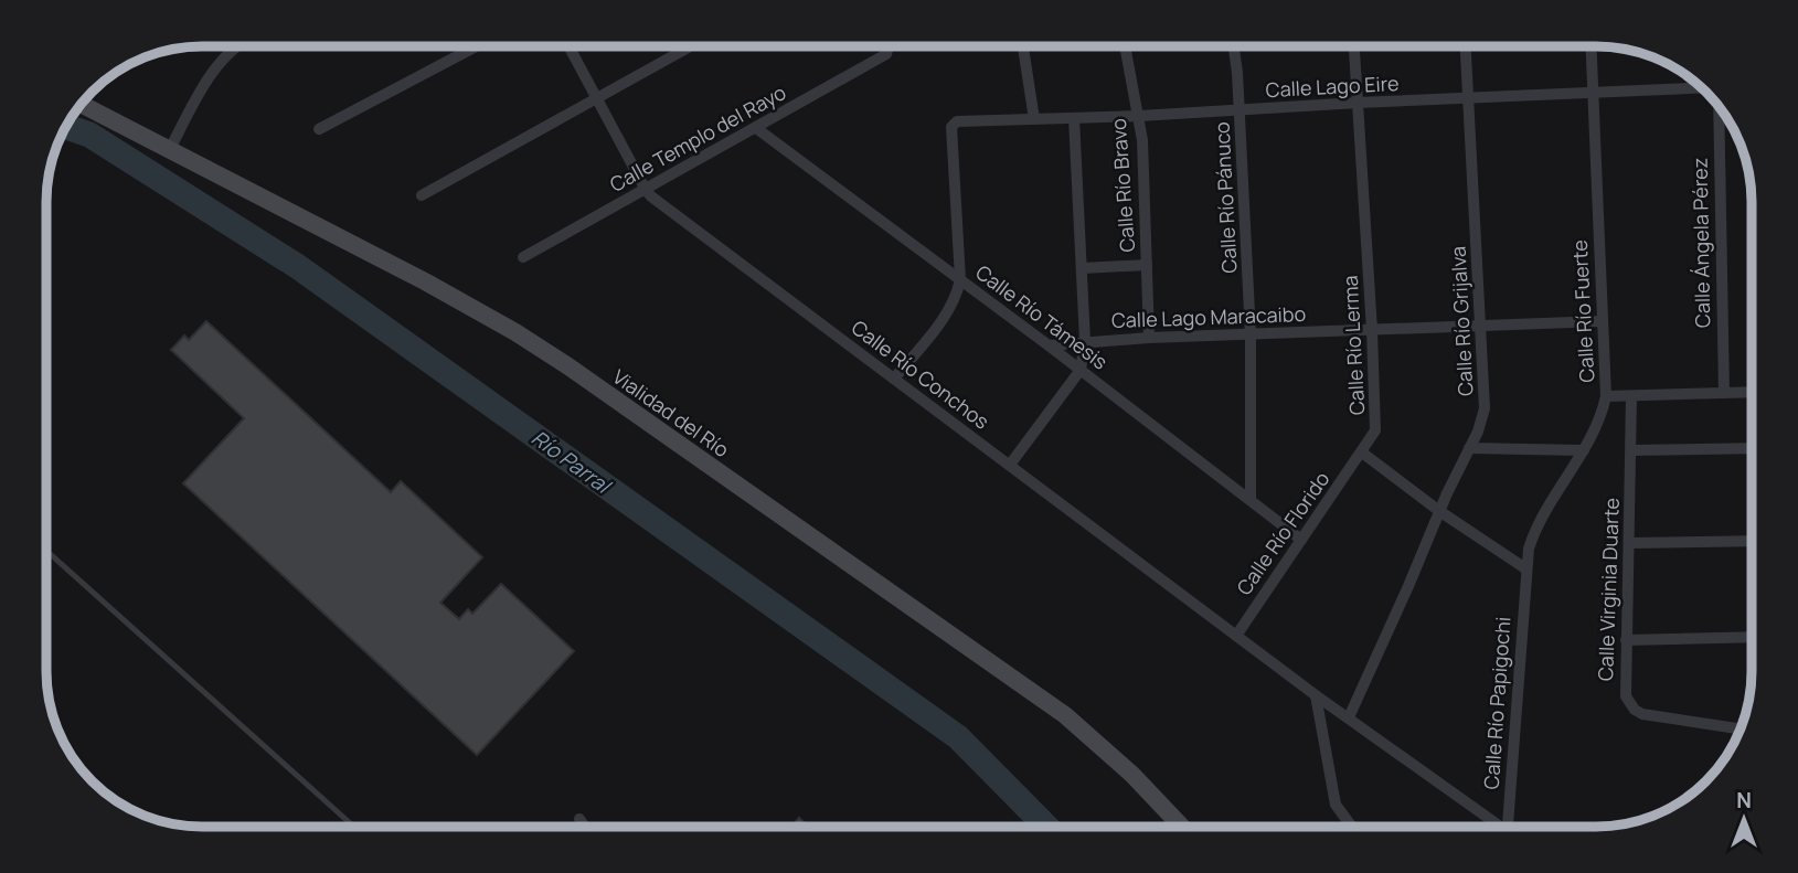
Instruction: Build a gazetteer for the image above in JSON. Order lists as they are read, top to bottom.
{
  "streets": {
    "main road": ["Vialidad del Río"],
    "street": [
      "Calle Lago Eire",
      "Calle Templo del Rayo",
      "Calle Río Bravo",
      "Calle Río Pánuco",
      "Calle Ángela Pérez",
      "Calle Río Fuerte",
      "Calle Río Támesis",
      "Calle Lago Maracaibo",
      "Calle Río Grijalva",
      "Calle Río Lerma",
      "Calle Río Conchos",
      "Calle Río Florido",
      "Calle Virginia Duarte",
      "Calle Río Papigochi"
    ]
  },
  "crossings": [
    ["Calle Lago Eire", "Calle Río Bravo"],
    ["Calle Lago Eire", "Calle Río Pánuco"],
    ["Calle Lago Eire", "Calle Río Fuerte"],
    ["Calle Lago Eire", "Calle Río Támesis"],
    ["Calle Lago Eire", "Calle Río Grijalva"],
    ["Calle Lago Eire", "Calle Río Lerma"],
    ["Calle Templo del Rayo", "Calle Río Támesis"],
    ["Calle Templo del Rayo", "Calle Río Conchos"],
    ["Calle Río Bravo", "Calle Lago Maracaibo"],
    ["Calle Río Pánuco", "Calle Río Támesis"],
    ["Calle Río Pánuco", "Calle Lago Maracaibo"],
    ["Calle Río Fuerte", "Calle Lago Maracaibo"],
    ["Calle Río Fuerte", "Calle Río Papigochi"],
    ["Calle Río Támesis", "Calle Lago Maracaibo"],
    ["Calle Río Támesis", "Calle Río Florido"],
    ["Calle Lago Maracaibo", "Calle Río Grijalva"],
    ["Calle Lago Maracaibo", "Calle Río Lerma"],
    ["Calle Río Grijalva", "Calle Río Conchos"],
    ["Calle Río Lerma", "Calle Río Florido"],
    ["Calle Río Conchos", "Calle Río Florido"]
  ],
  "water": ["Río Parral"],
  "north": "top"
}
